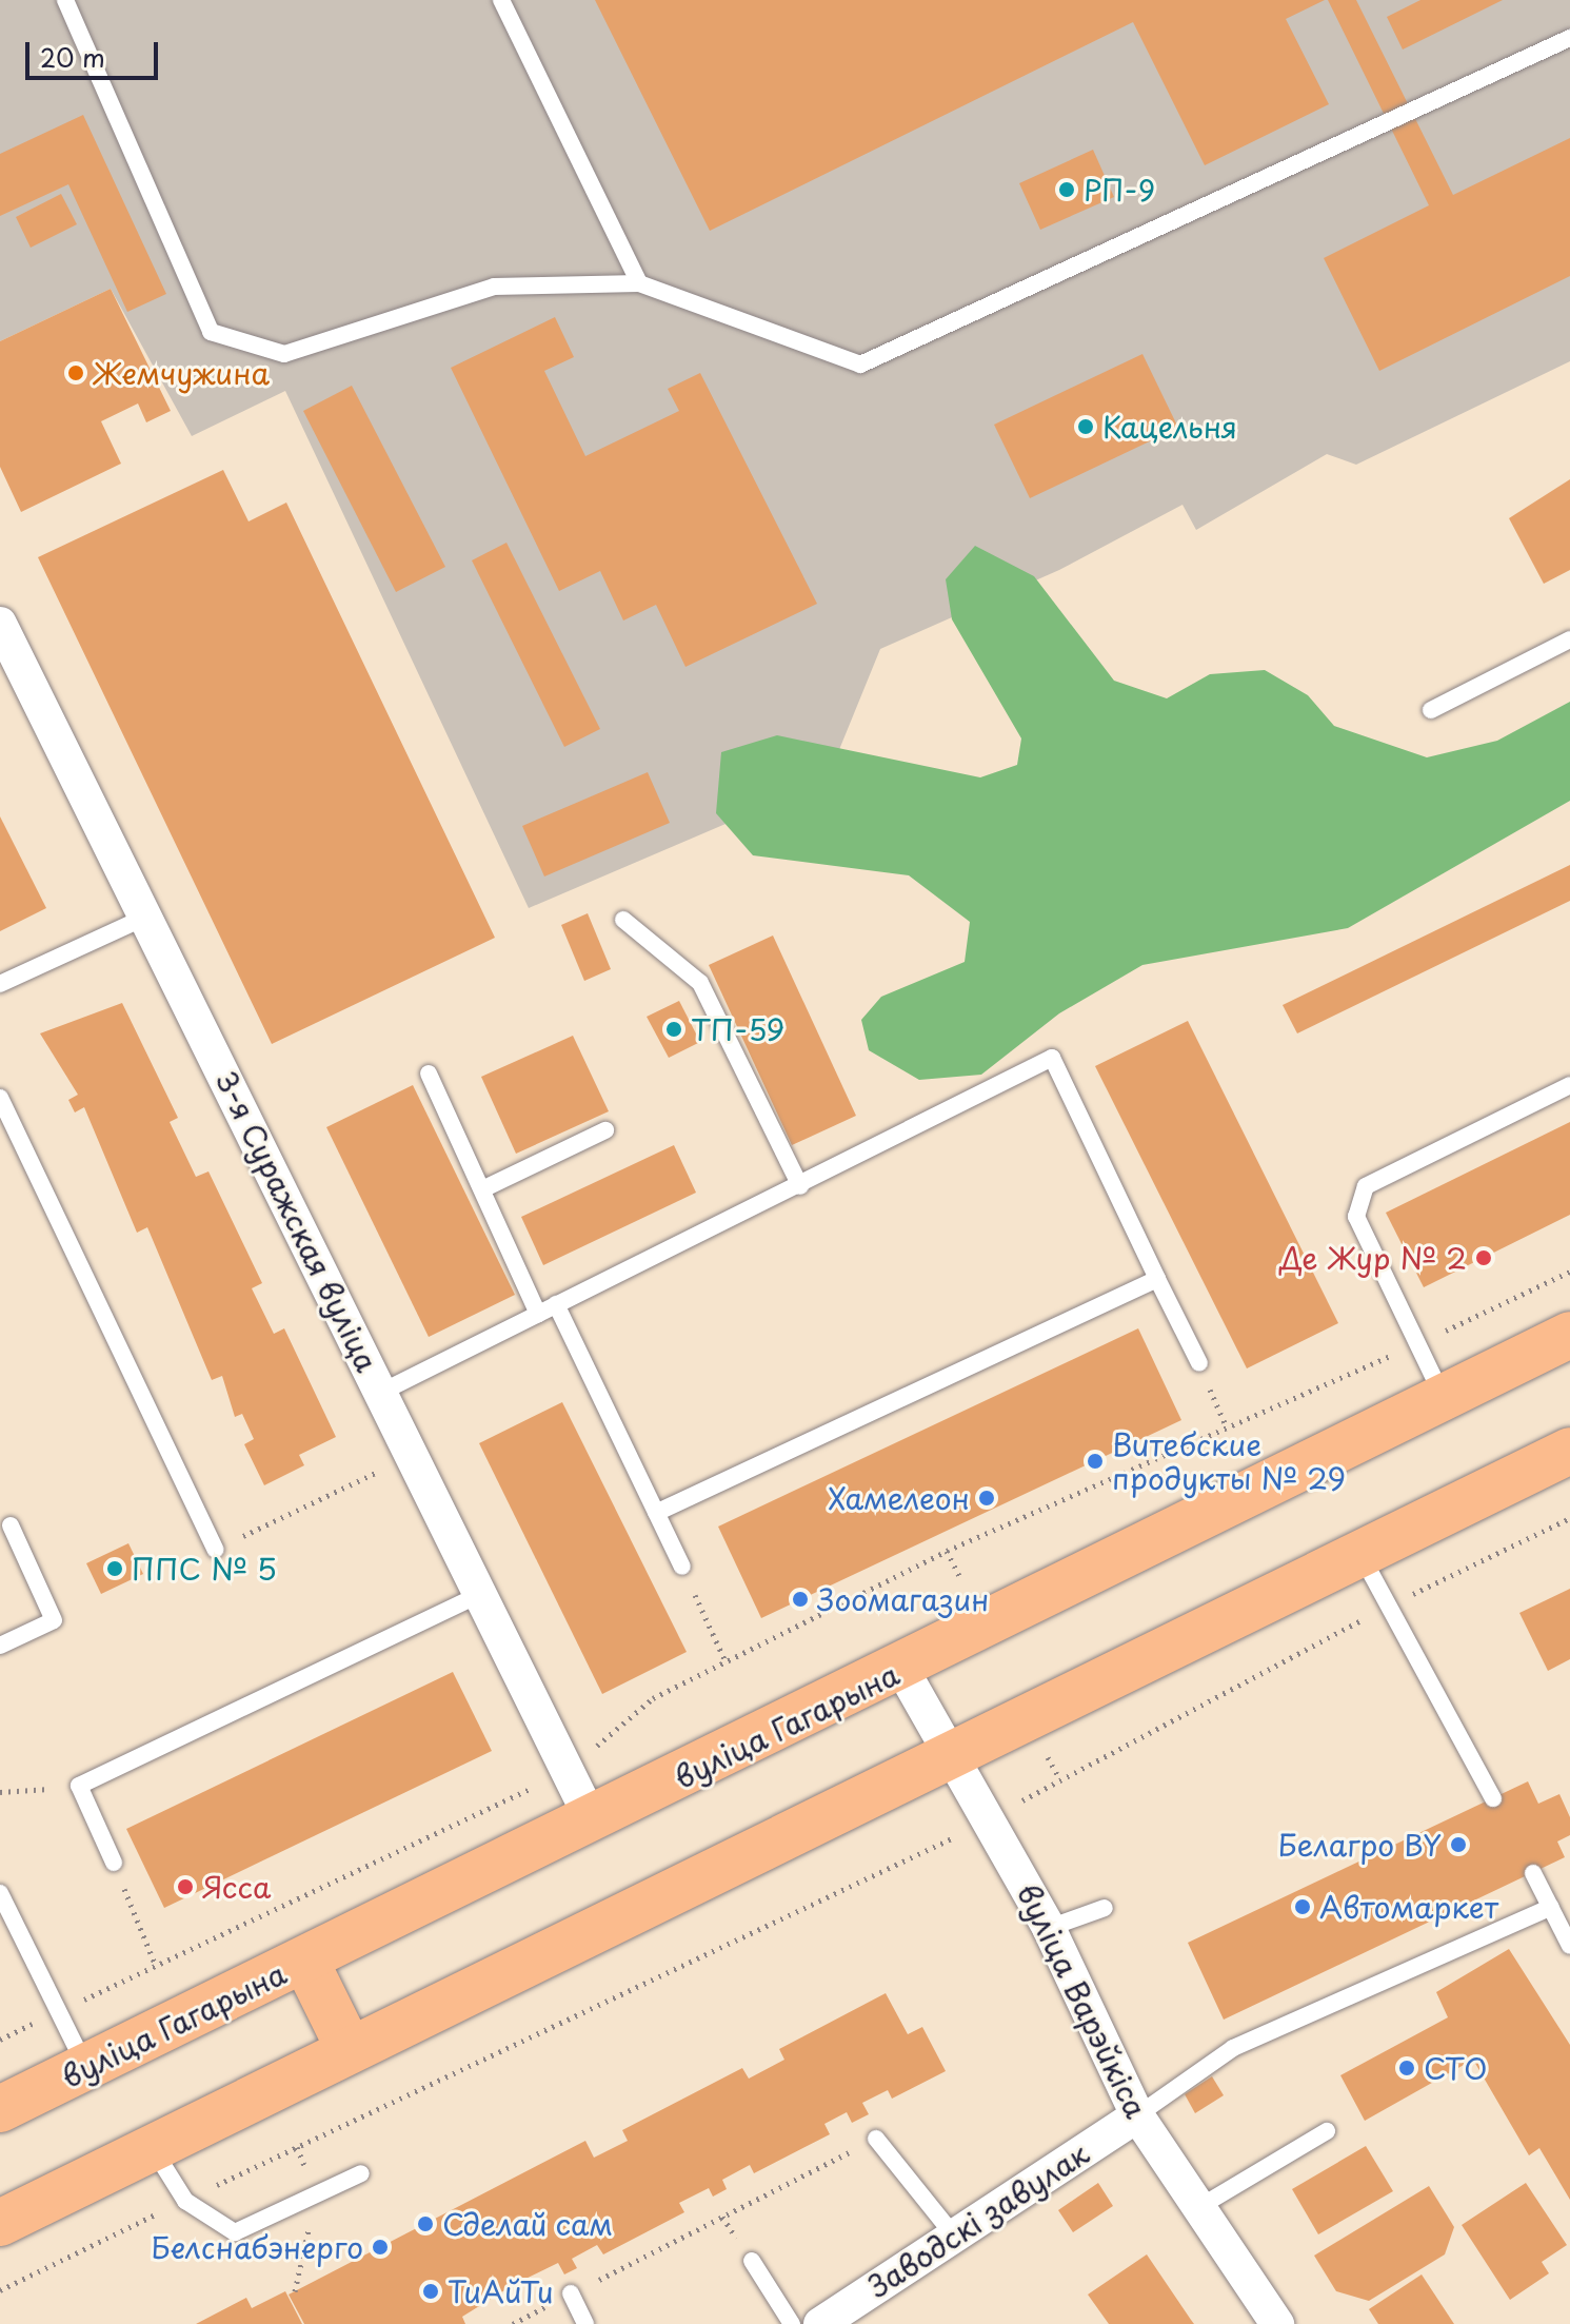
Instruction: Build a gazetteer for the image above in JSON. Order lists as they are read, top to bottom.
{
  "streets": {
    "main road": ["вуліца Гагарына"],
    "street": ["3-я Суражская вуліца", "вуліца Варэйкіса", "Заводскі завулак"]
  },
  "crossings": [
    ["3-я Суражская вуліца", "вуліца Гагарына"],
    ["вуліца Гагарына", "вуліца Варэйкіса"],
    ["вуліца Варэйкіса", "Заводскі завулак"]
  ],
  "places": [
    "РП-9",
    "Жемчужина",
    "Кацельня",
    "ТП-59",
    "Де Жур № 2",
    "Витебские продукты № 29",
    "Хамелеон",
    "ППС № 5",
    "Зоомагазин",
    "Белагро BY",
    "Ясса",
    "Автомаркет",
    "СТО",
    "Сделай сам",
    "Белснабэнерго",
    "ТиАйТи"
  ],
  "scale_bar": "20 m"
}
